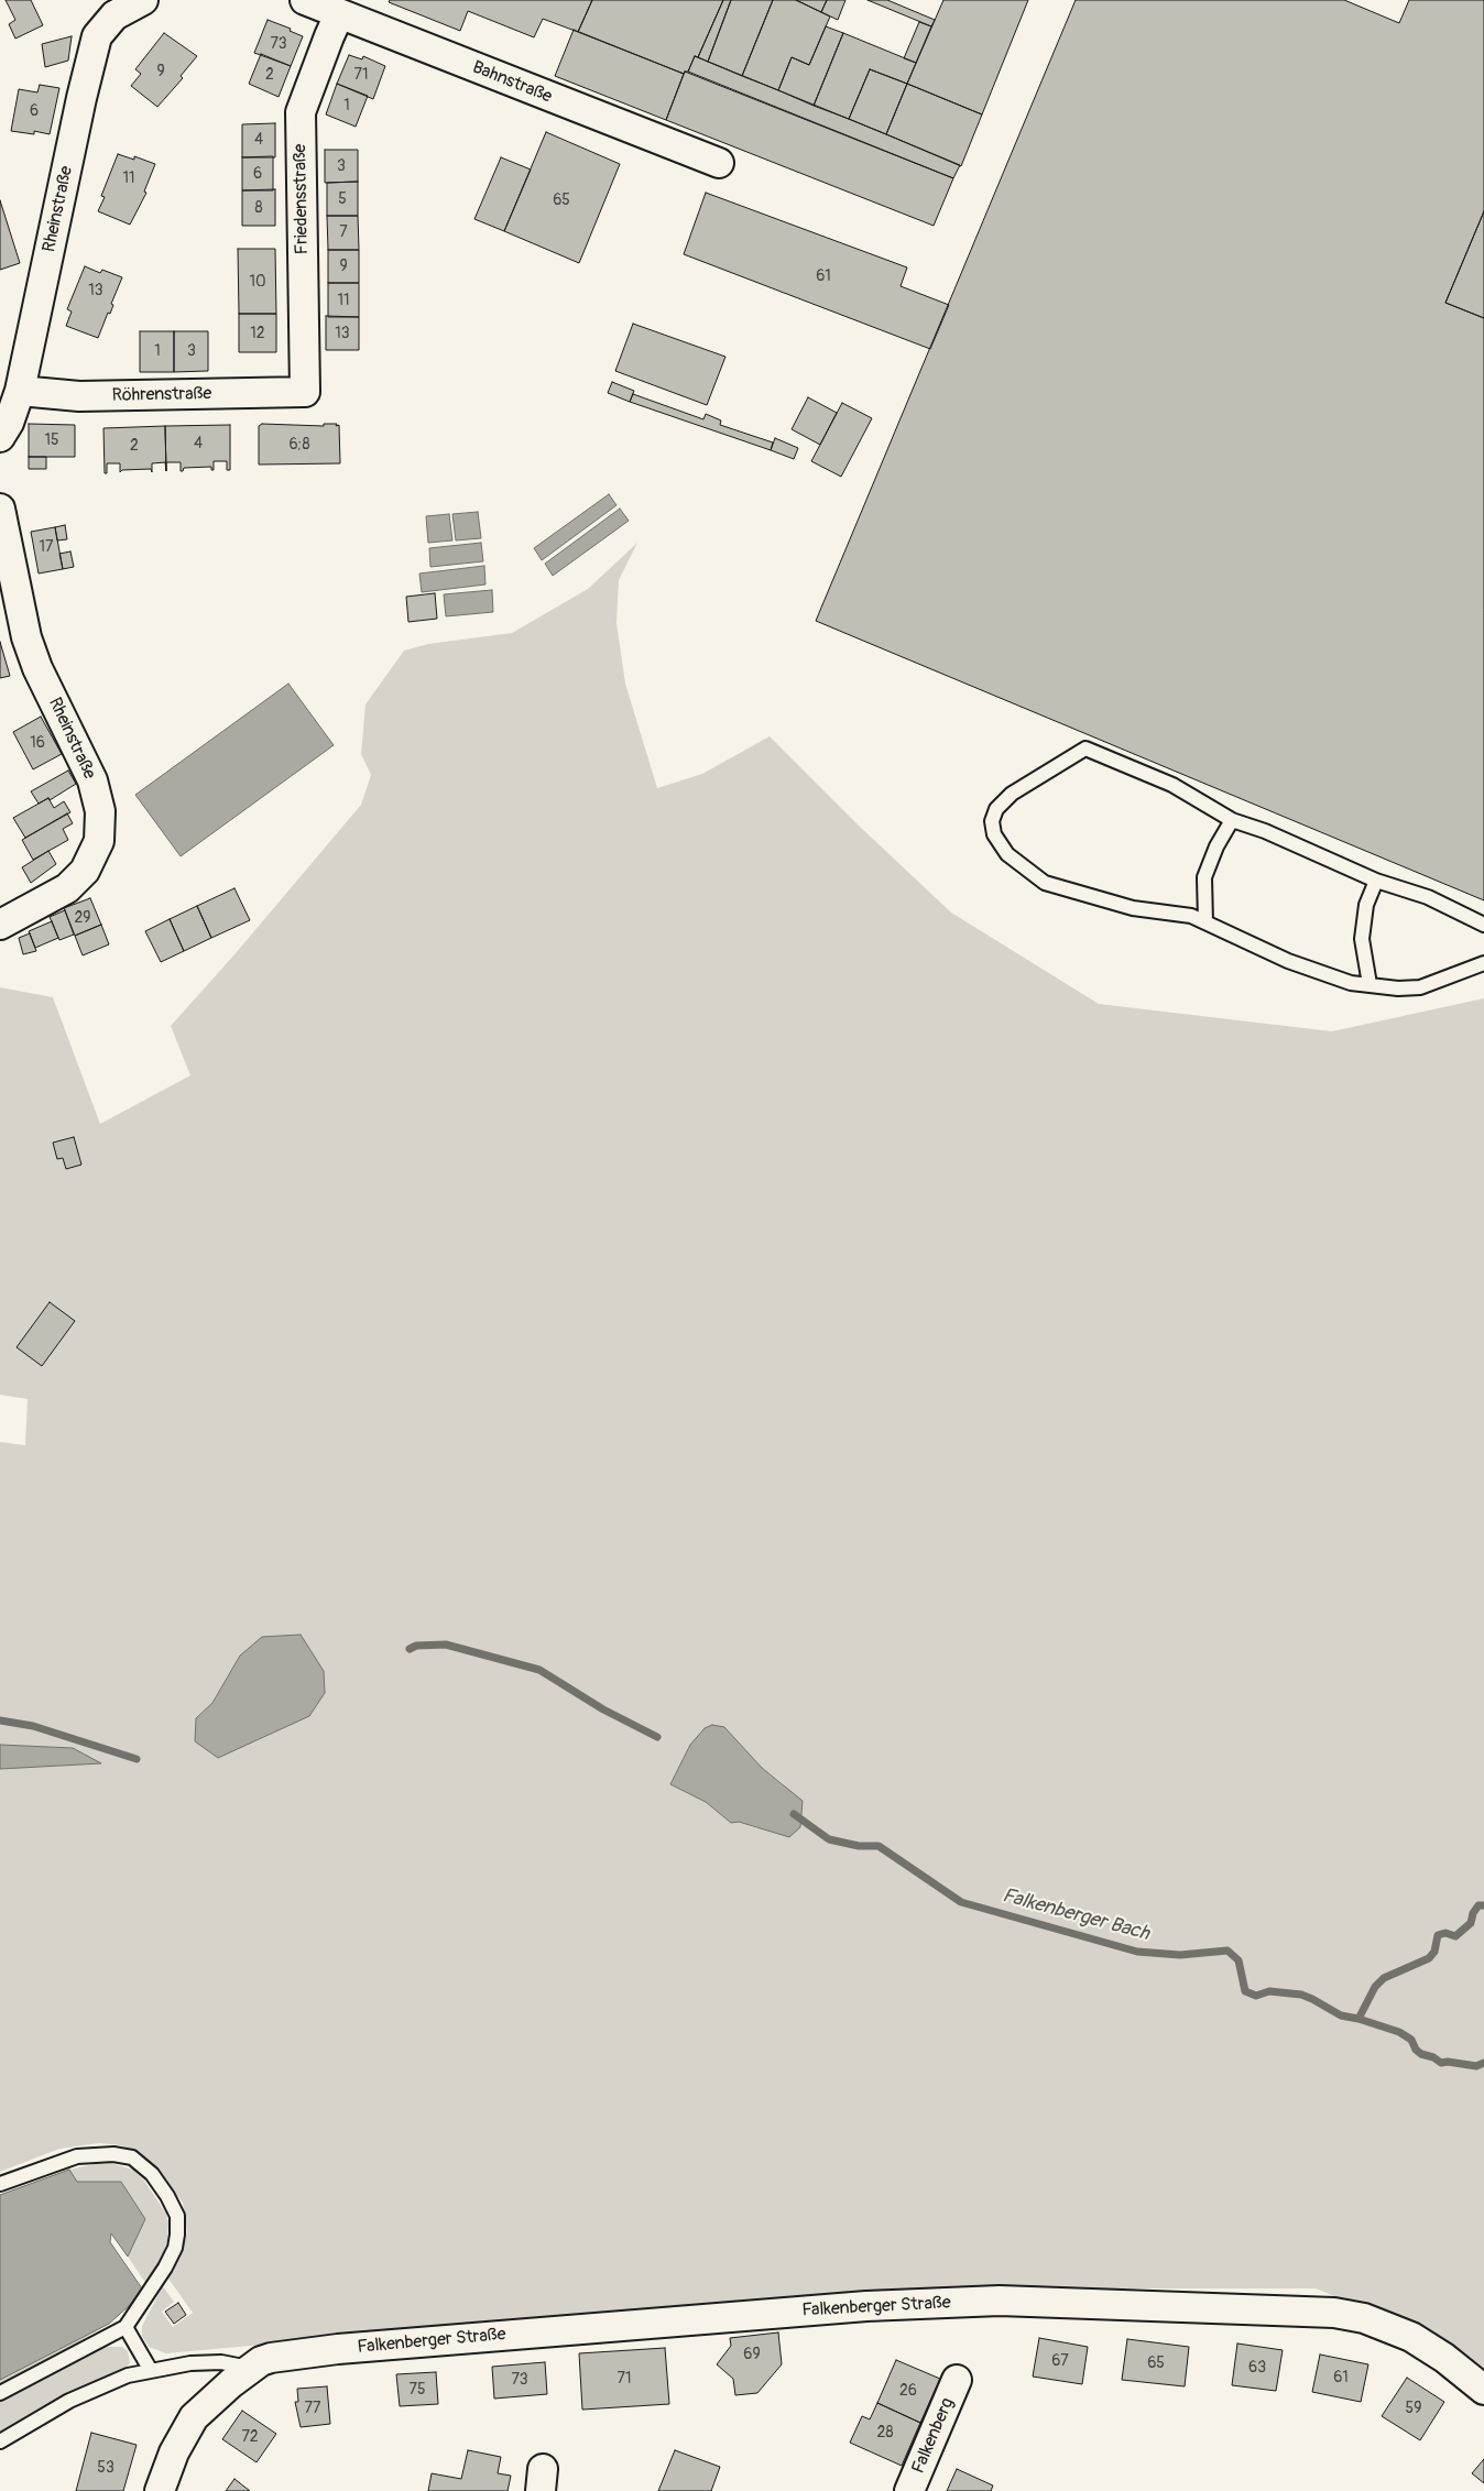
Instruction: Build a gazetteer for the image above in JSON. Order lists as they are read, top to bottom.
{
  "streets": {
    "street": [
      "Bahnstraße",
      "Friedensstraße",
      "Rheinstraße",
      "Röhrenstraße",
      "Falkenberger Straße",
      "Falkenberg"
    ]
  },
  "crossings": [
    ["Bahnstraße", "Friedensstraße"],
    ["Friedensstraße", "Röhrenstraße"],
    ["Rheinstraße", "Röhrenstraße"]
  ],
  "water": ["Falkenberger Bach"],
  "house_numbers": [
    "73",
    "9",
    "2",
    "71",
    "1",
    "6",
    "4",
    "3",
    "6",
    "11",
    "5",
    "65",
    "8",
    "7",
    "9",
    "61",
    "10",
    "13",
    "11",
    "12",
    "13",
    "1",
    "3",
    "15",
    "4",
    "6;8",
    "2",
    "17",
    "16",
    "29",
    "69",
    "67",
    "65",
    "63",
    "61",
    "71",
    "73",
    "75",
    "26",
    "77",
    "59",
    "28",
    "72",
    "53"
  ]
}
